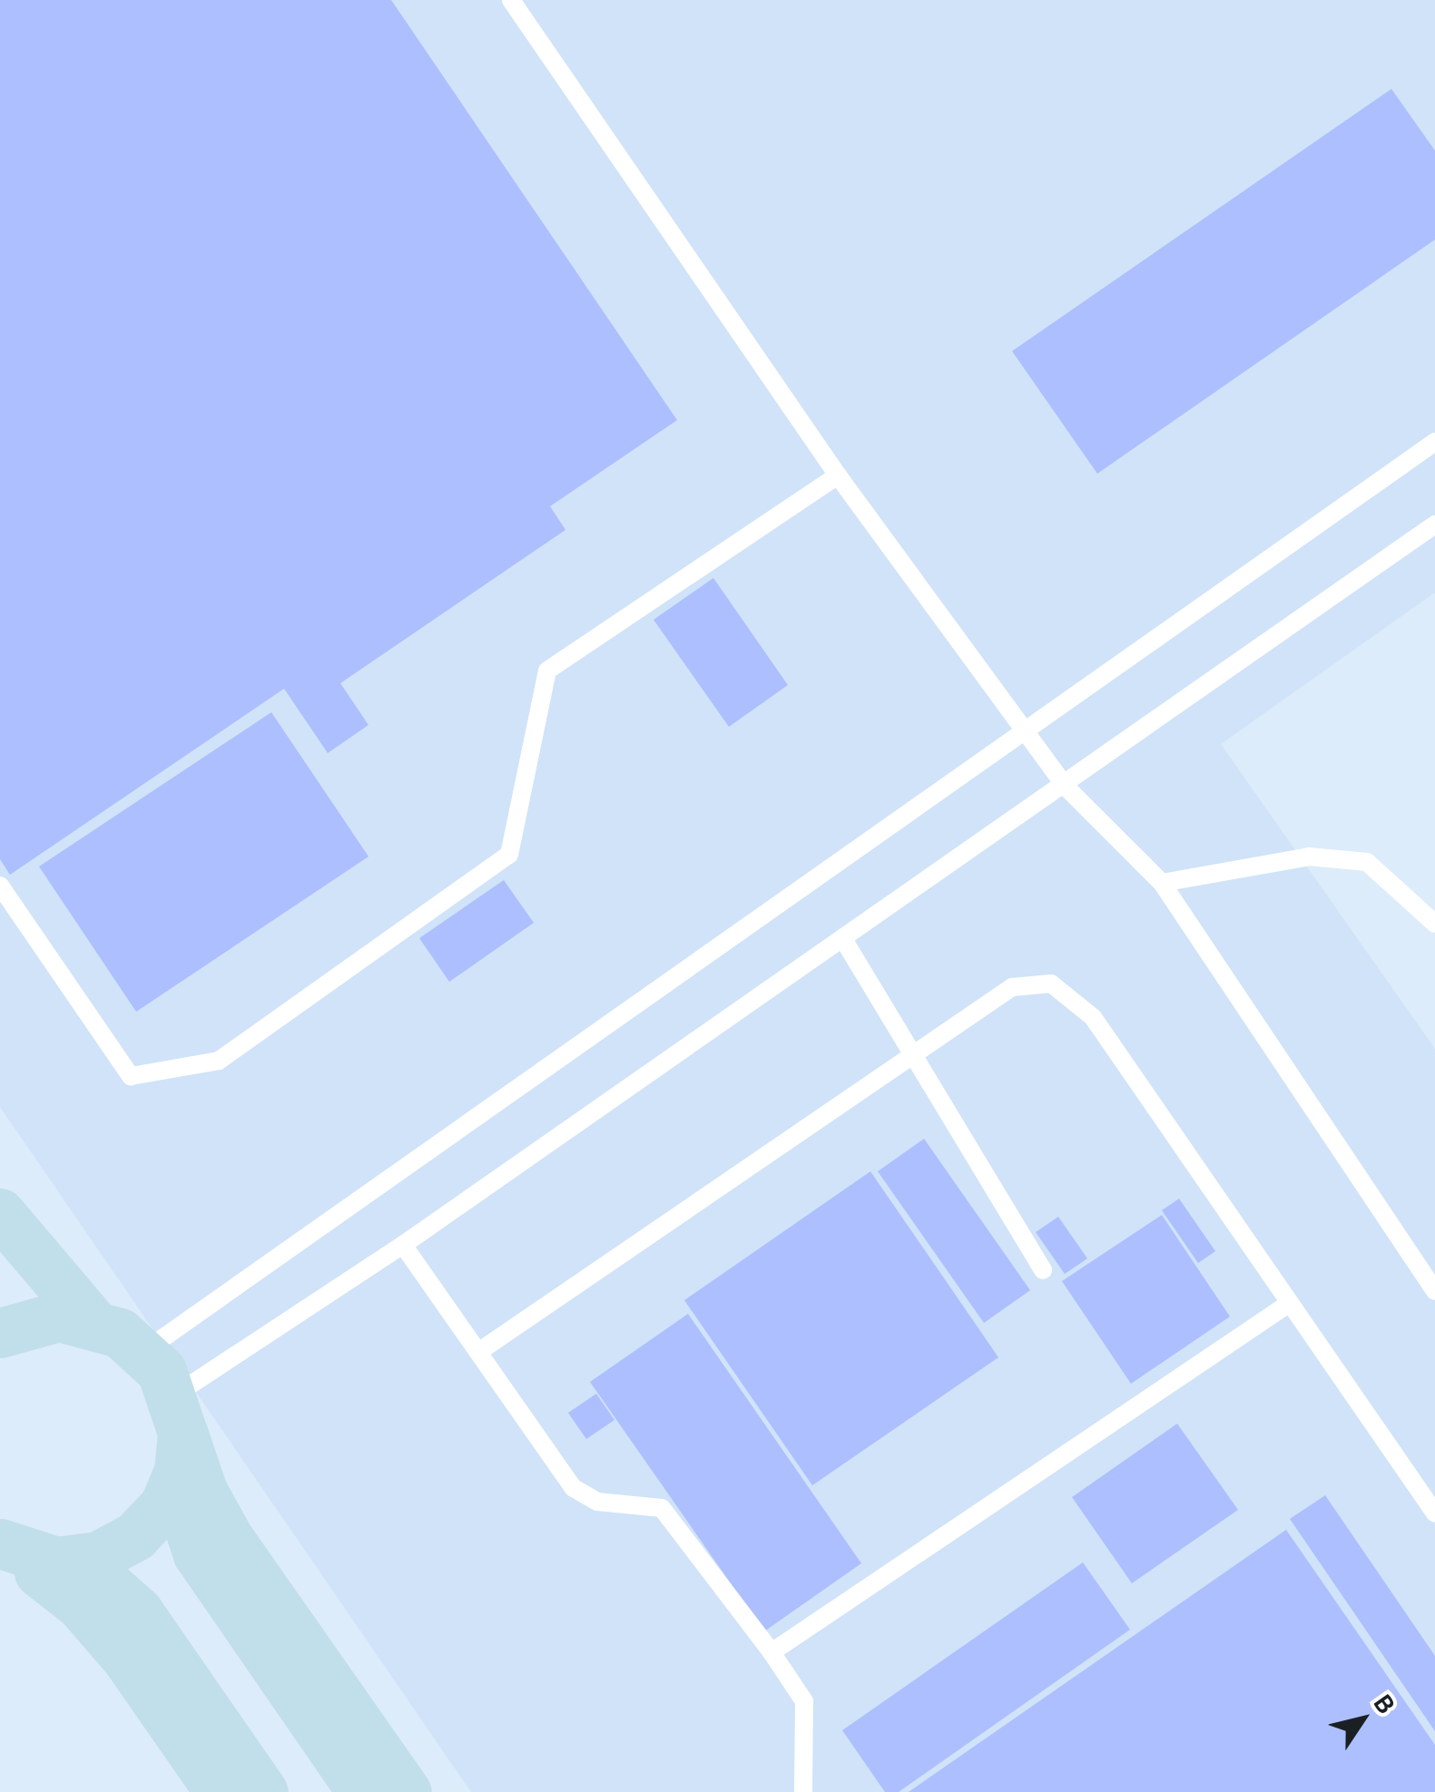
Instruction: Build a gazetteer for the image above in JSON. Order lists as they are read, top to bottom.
{
  "north": "top right"
}
